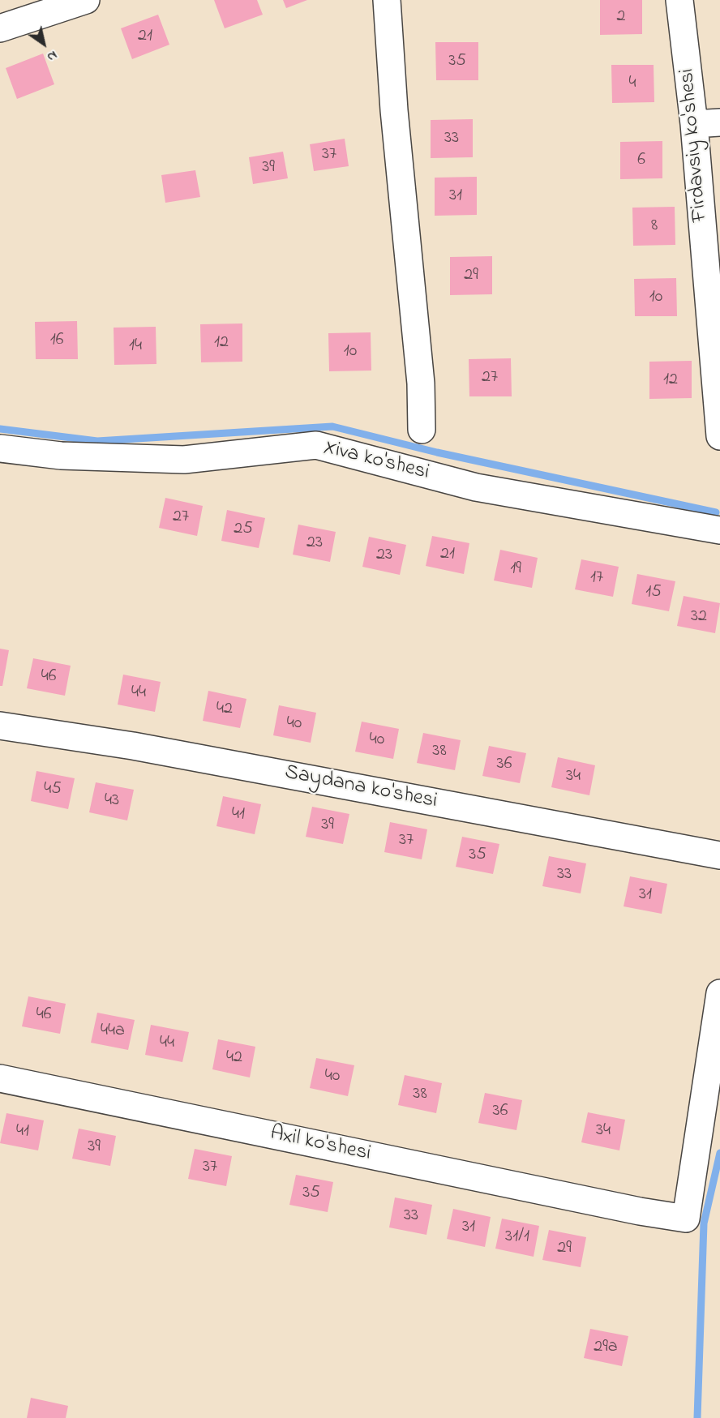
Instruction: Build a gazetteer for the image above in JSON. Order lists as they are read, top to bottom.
{
  "streets": {
    "street": [
      "Firdavsiy ko'shesi",
      "Xiva ko'shesi",
      "Saydana ko'shesi",
      "Axil ko'shesi"
    ]
  },
  "house_numbers": [
    "2",
    "21",
    "35",
    "4",
    "33",
    "37",
    "6",
    "39",
    "31",
    "8",
    "29",
    "10",
    "16",
    "12",
    "14",
    "10",
    "27",
    "12",
    "27",
    "25",
    "23",
    "21",
    "23",
    "19",
    "17",
    "15",
    "32",
    "46",
    "44",
    "42",
    "40",
    "40",
    "38",
    "36",
    "34",
    "45",
    "43",
    "41",
    "39",
    "37",
    "35",
    "33",
    "31",
    "46",
    "44a",
    "44",
    "42",
    "40",
    "38",
    "36",
    "34",
    "41",
    "39",
    "37",
    "35",
    "33",
    "31",
    "31/1",
    "29",
    "29a"
  ],
  "north": "bottom right"
}
